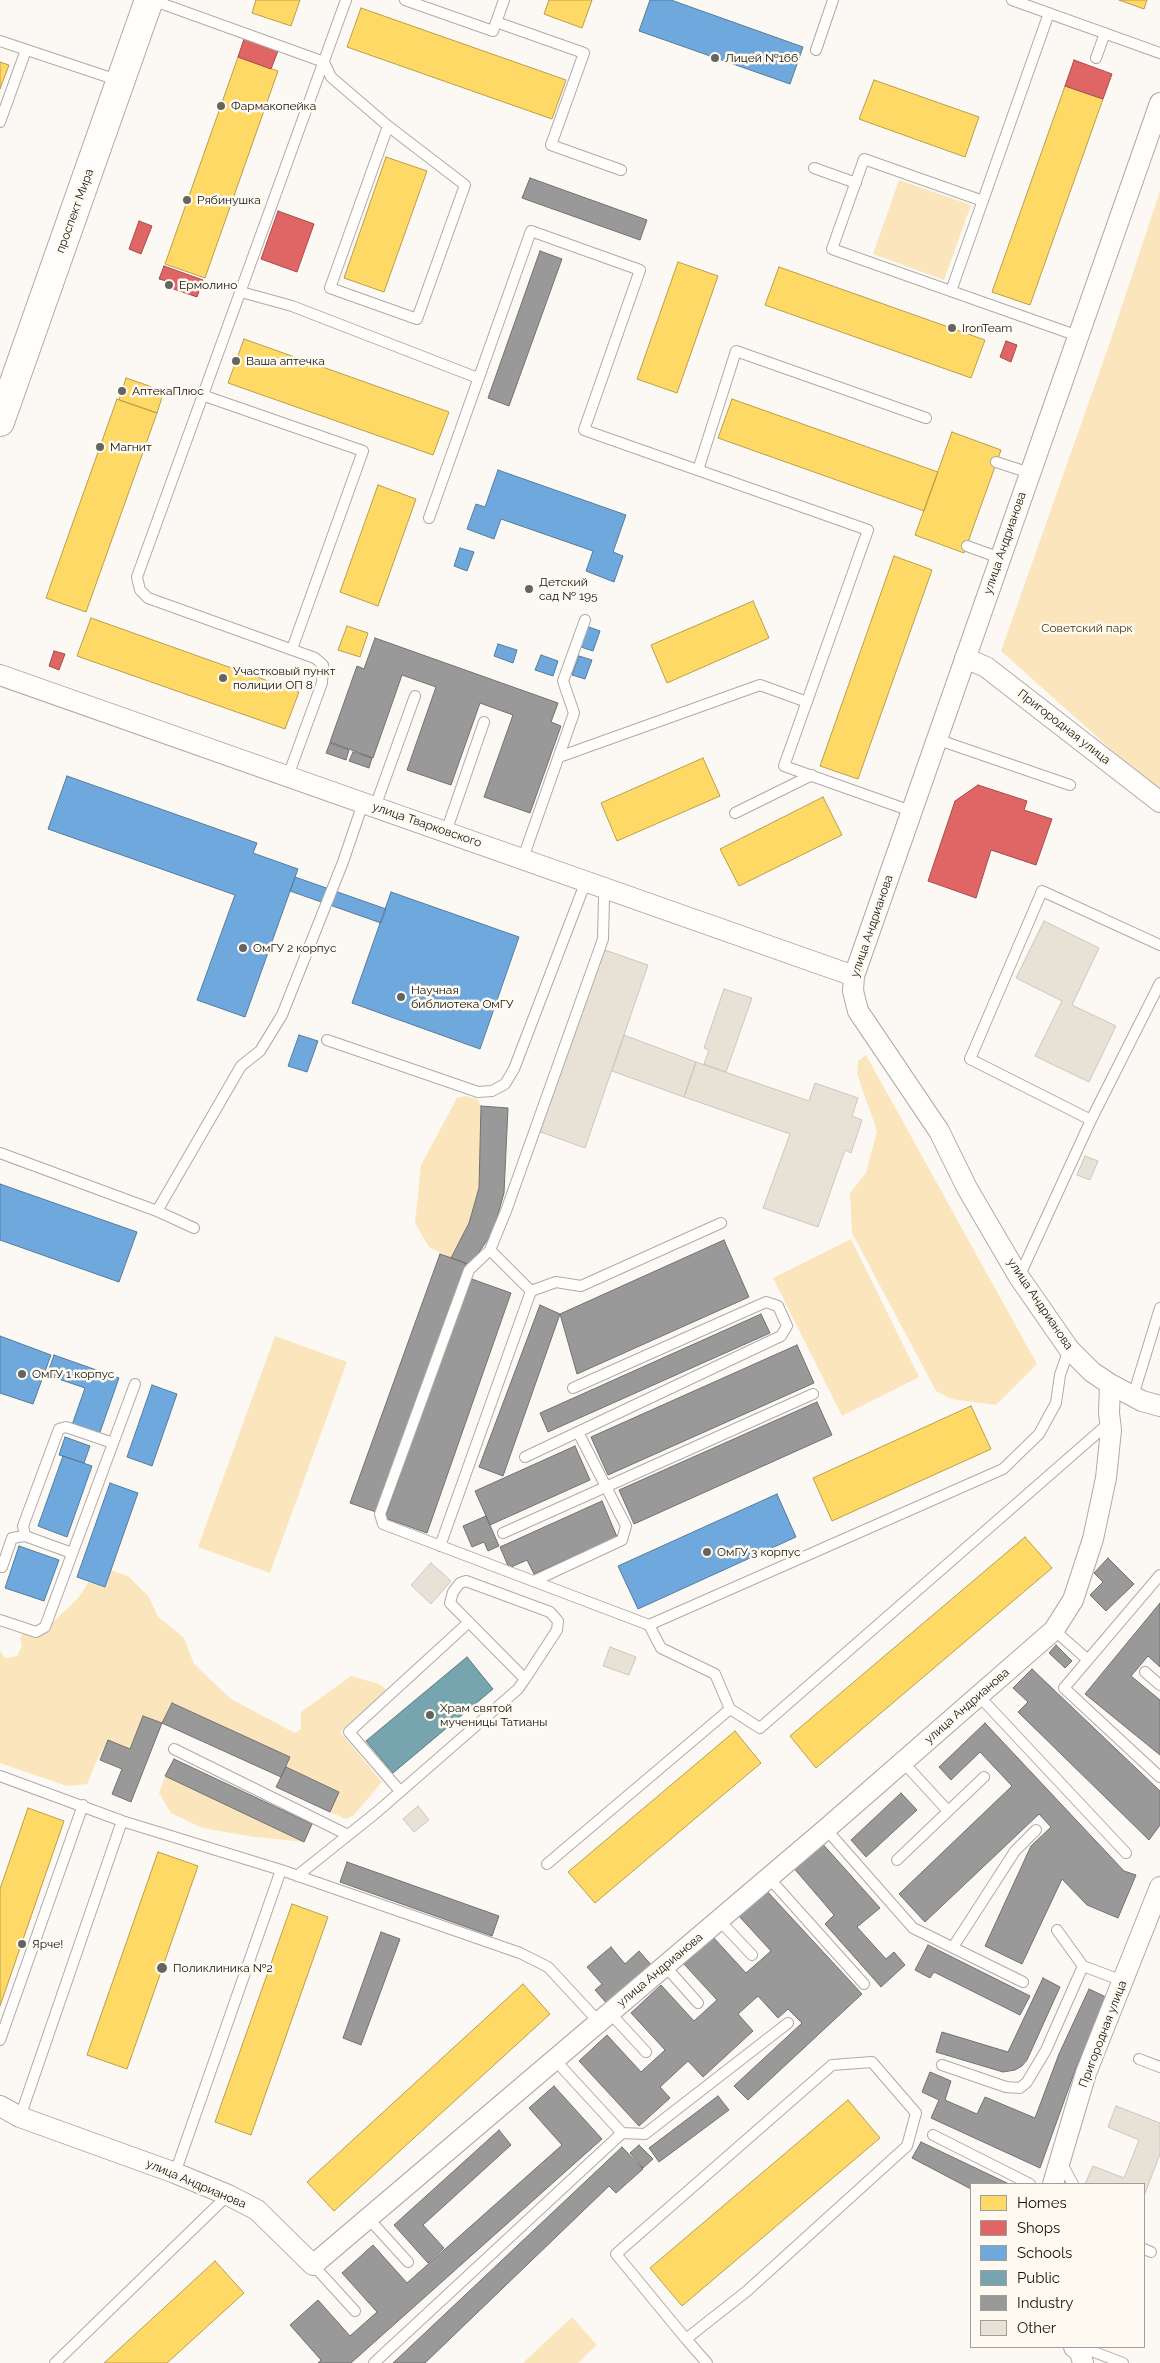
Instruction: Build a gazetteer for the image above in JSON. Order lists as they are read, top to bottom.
{
  "streets": {
    "main road": ["проспект Мира"],
    "street": ["улица Андрианова", "Пригородная улица", "улица Тварковского"]
  },
  "crossings": [
    ["улица Андрианова", "Пригородная улица"],
    ["улица Андрианова", "улица Тварковского"]
  ],
  "parks": ["Советский парк"],
  "places": [
    "Лицей №166",
    "Фармакопейка",
    "Рябинушка",
    "Ермолино",
    "IronTeam",
    "Ваша аптечка",
    "АптекаПлюс",
    "Магнит",
    "Детский сад № 195",
    "Участковый пункт полиции ОП 8",
    "ОмГУ 2 корпус",
    "Научная библиотека ОмГУ",
    "ОмГУ 1 корпус",
    "ОмГУ 3 корпус",
    "Храм святой мученицы Татианы",
    "Ярче!",
    "Поликлиника №2"
  ],
  "legend": [
    "Homes",
    "Shops",
    "Schools",
    "Public",
    "Industry",
    "Other"
  ]
}
